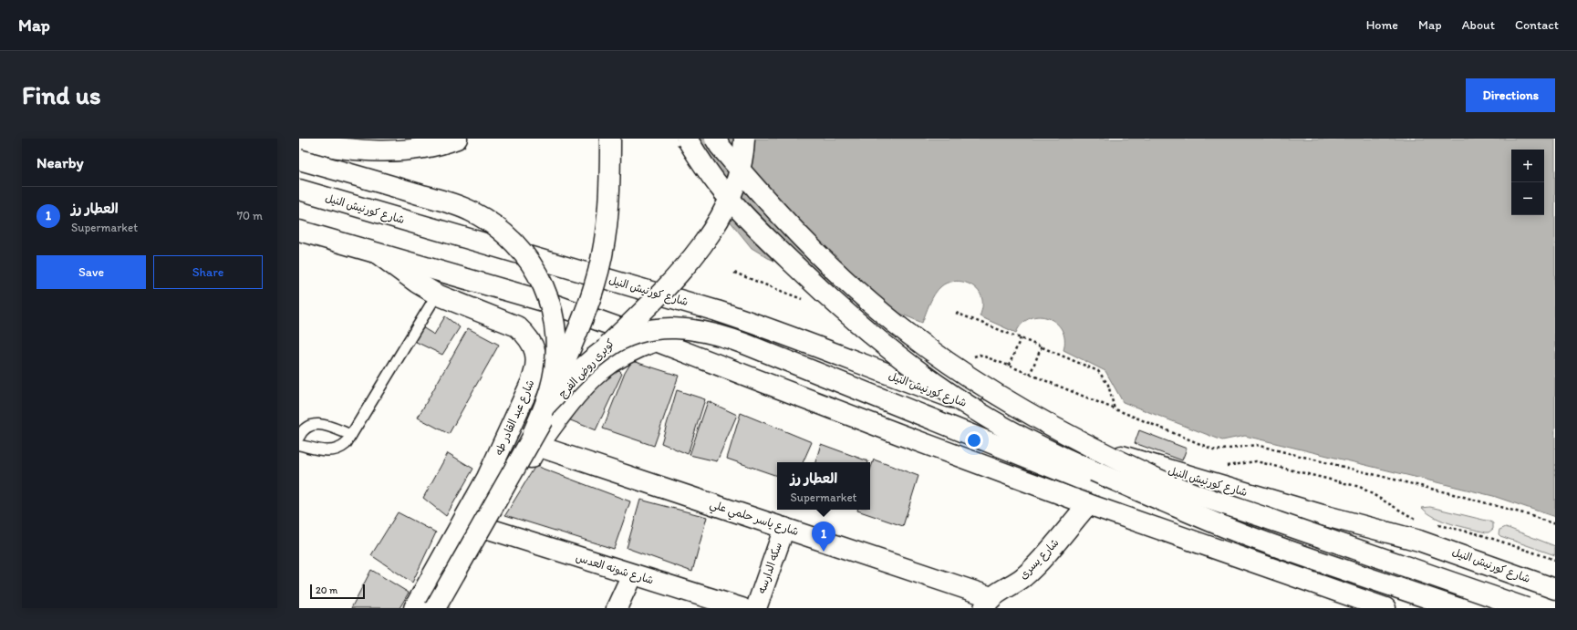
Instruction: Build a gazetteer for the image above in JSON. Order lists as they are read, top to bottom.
{
  "streets": {
    "main road": [
      "شارع كورنيش النيل",
      "كوبرى روض الفرج",
      "شارع عبد القادر طه",
      "شارع ياسر حلمي علي",
      "شارع يسرى",
      "سكه الدارسه",
      "شارع شونه العدس"
    ]
  },
  "crossings": [
    ["كوبرى روض الفرج", "شارع ياسر حلمي علي"],
    ["شارع ياسر حلمي علي", "شارع يسرى"],
    ["شارع ياسر حلمي علي", "سكه الدارسه"]
  ],
  "scale_bar": "20 m",
  "page": {
    "header": "Map",
    "nav": [
      "Home",
      "Map",
      "About",
      "Contact"
    ],
    "buttons": [
      "Directions",
      ["Save", "Share"]
    ],
    "title": "Find us",
    "heading": "Nearby",
    "map_buttons": ["+", "−"],
    "list": [
      {
        "mark": "1",
        "name": "العطار رز",
        "note": "Supermarket",
        "value": "70 m"
      }
    ],
    "popup": ["العطار رز", "Supermarket"],
    "pins": "1",
    "scale": "20 m"
  }
}
